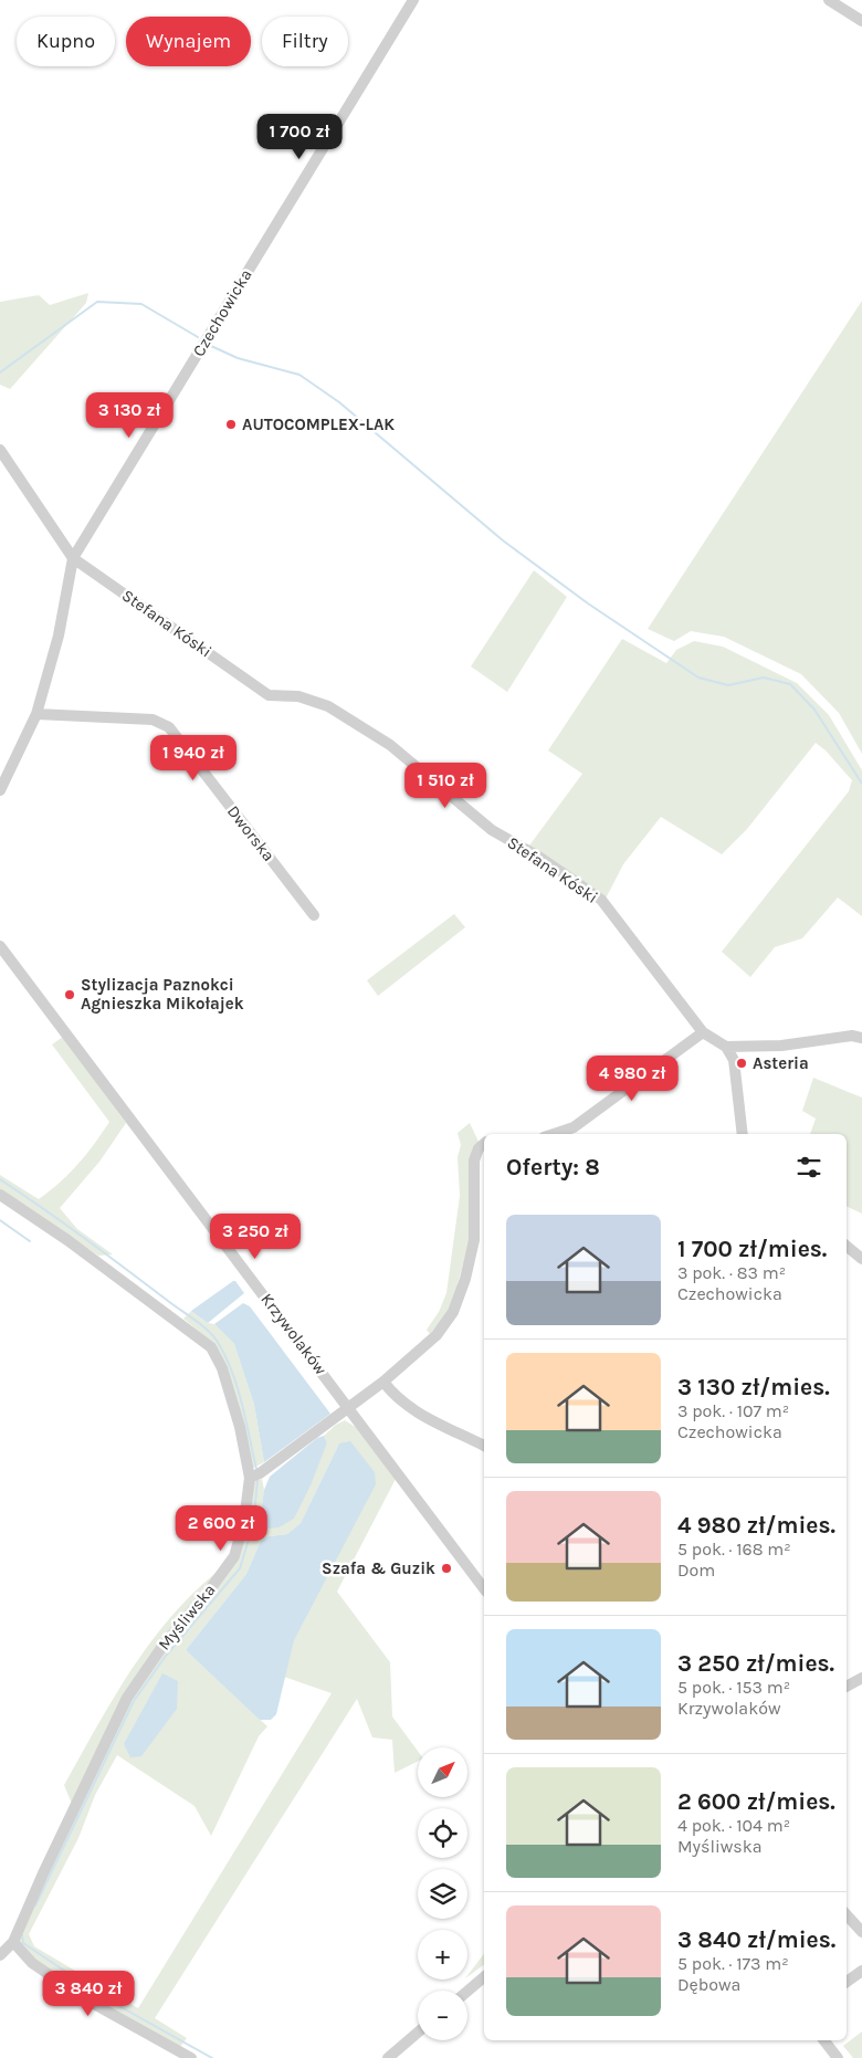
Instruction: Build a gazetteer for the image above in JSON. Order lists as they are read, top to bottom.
{
  "streets": {
    "street": [
      "Czechowicka",
      "Stefana Kóski",
      "Dworska",
      "Krzywolaków",
      "Myśliwska"
    ]
  },
  "crossings": [
    ["Czechowicka", "Stefana Kóski"],
    ["Czechowicka", "Dworska"]
  ],
  "places": [
    "AUTOCOMPLEX-LAK",
    "Stylizacja Paznokci Agnieszka Mikołajek",
    "Asteria",
    "Szafa & Guzik"
  ],
  "north": "top right",
  "page": {
    "chip": ["Kupno", "Wynajem", "Filtry"],
    "price": [
      "1 700 zł",
      "3 130 zł",
      "1 940 zł",
      "1 510 zł",
      "4 980 zł",
      "3 250 zł",
      "2 600 zł",
      "3 840 zł"
    ],
    "heading": "Oferty: 8",
    "list": [
      {
        "name": "1 700 zł/mies.",
        "note": "3 pok. · 83 m² · Czechowicka"
      },
      {
        "name": "3 130 zł/mies.",
        "note": "3 pok. · 107 m² · Czechowicka"
      },
      {
        "name": "4 980 zł/mies.",
        "note": "5 pok. · 168 m² · Dom"
      },
      {
        "name": "3 250 zł/mies.",
        "note": "5 pok. · 153 m² · Krzywolaków"
      },
      {
        "name": "2 600 zł/mies.",
        "note": "4 pok. · 104 m² · Myśliwska"
      },
      {
        "name": "3 840 zł/mies.",
        "note": "5 pok. · 173 m² · Dębowa"
      }
    ],
    "map_buttons": ["+", "−"]
  }
}
